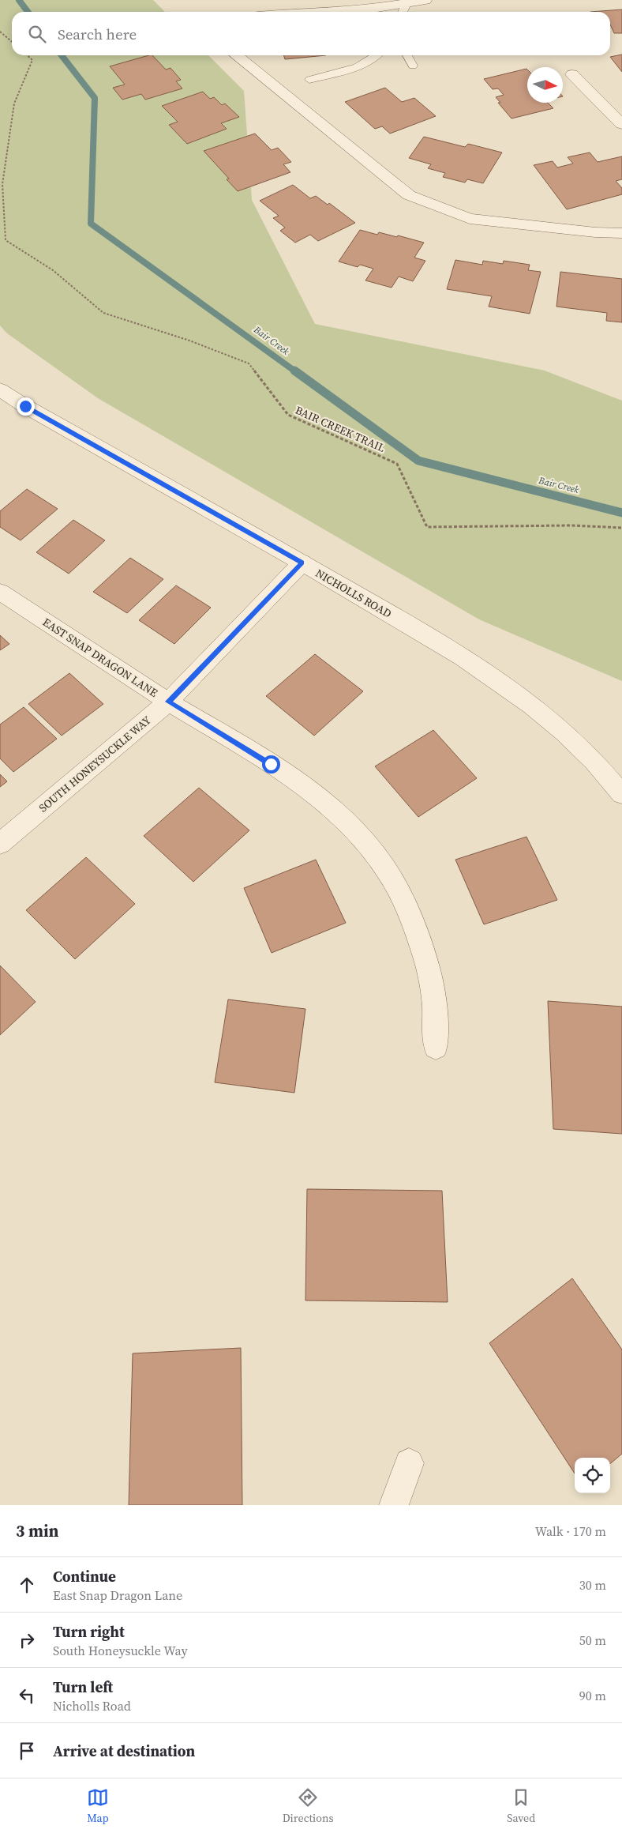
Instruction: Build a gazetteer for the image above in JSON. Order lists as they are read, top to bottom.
{
  "streets": {
    "street": ["NICHOLLS ROAD", "EAST SNAP DRAGON LANE", "SOUTH HONEYSUCKLE WAY"],
    "path": ["BAIR CREEK TRAIL"]
  },
  "crossings": [
    ["NICHOLLS ROAD", "SOUTH HONEYSUCKLE WAY"],
    ["EAST SNAP DRAGON LANE", "SOUTH HONEYSUCKLE WAY"]
  ],
  "water": ["Bair Creek"],
  "north": "right",
  "page": {
    "search": "Search here",
    "heading": ["3 min", "Walk · 170 m"],
    "list": [
      ["Continue", "East Snap Dragon Lane", "30 m"],
      ["Turn right", "South Honeysuckle Way", "50 m"],
      ["Turn left", "Nicholls Road", "90 m"],
      "Arrive at destination"
    ],
    "nav": ["Map", "Directions", "Saved"]
  }
}
